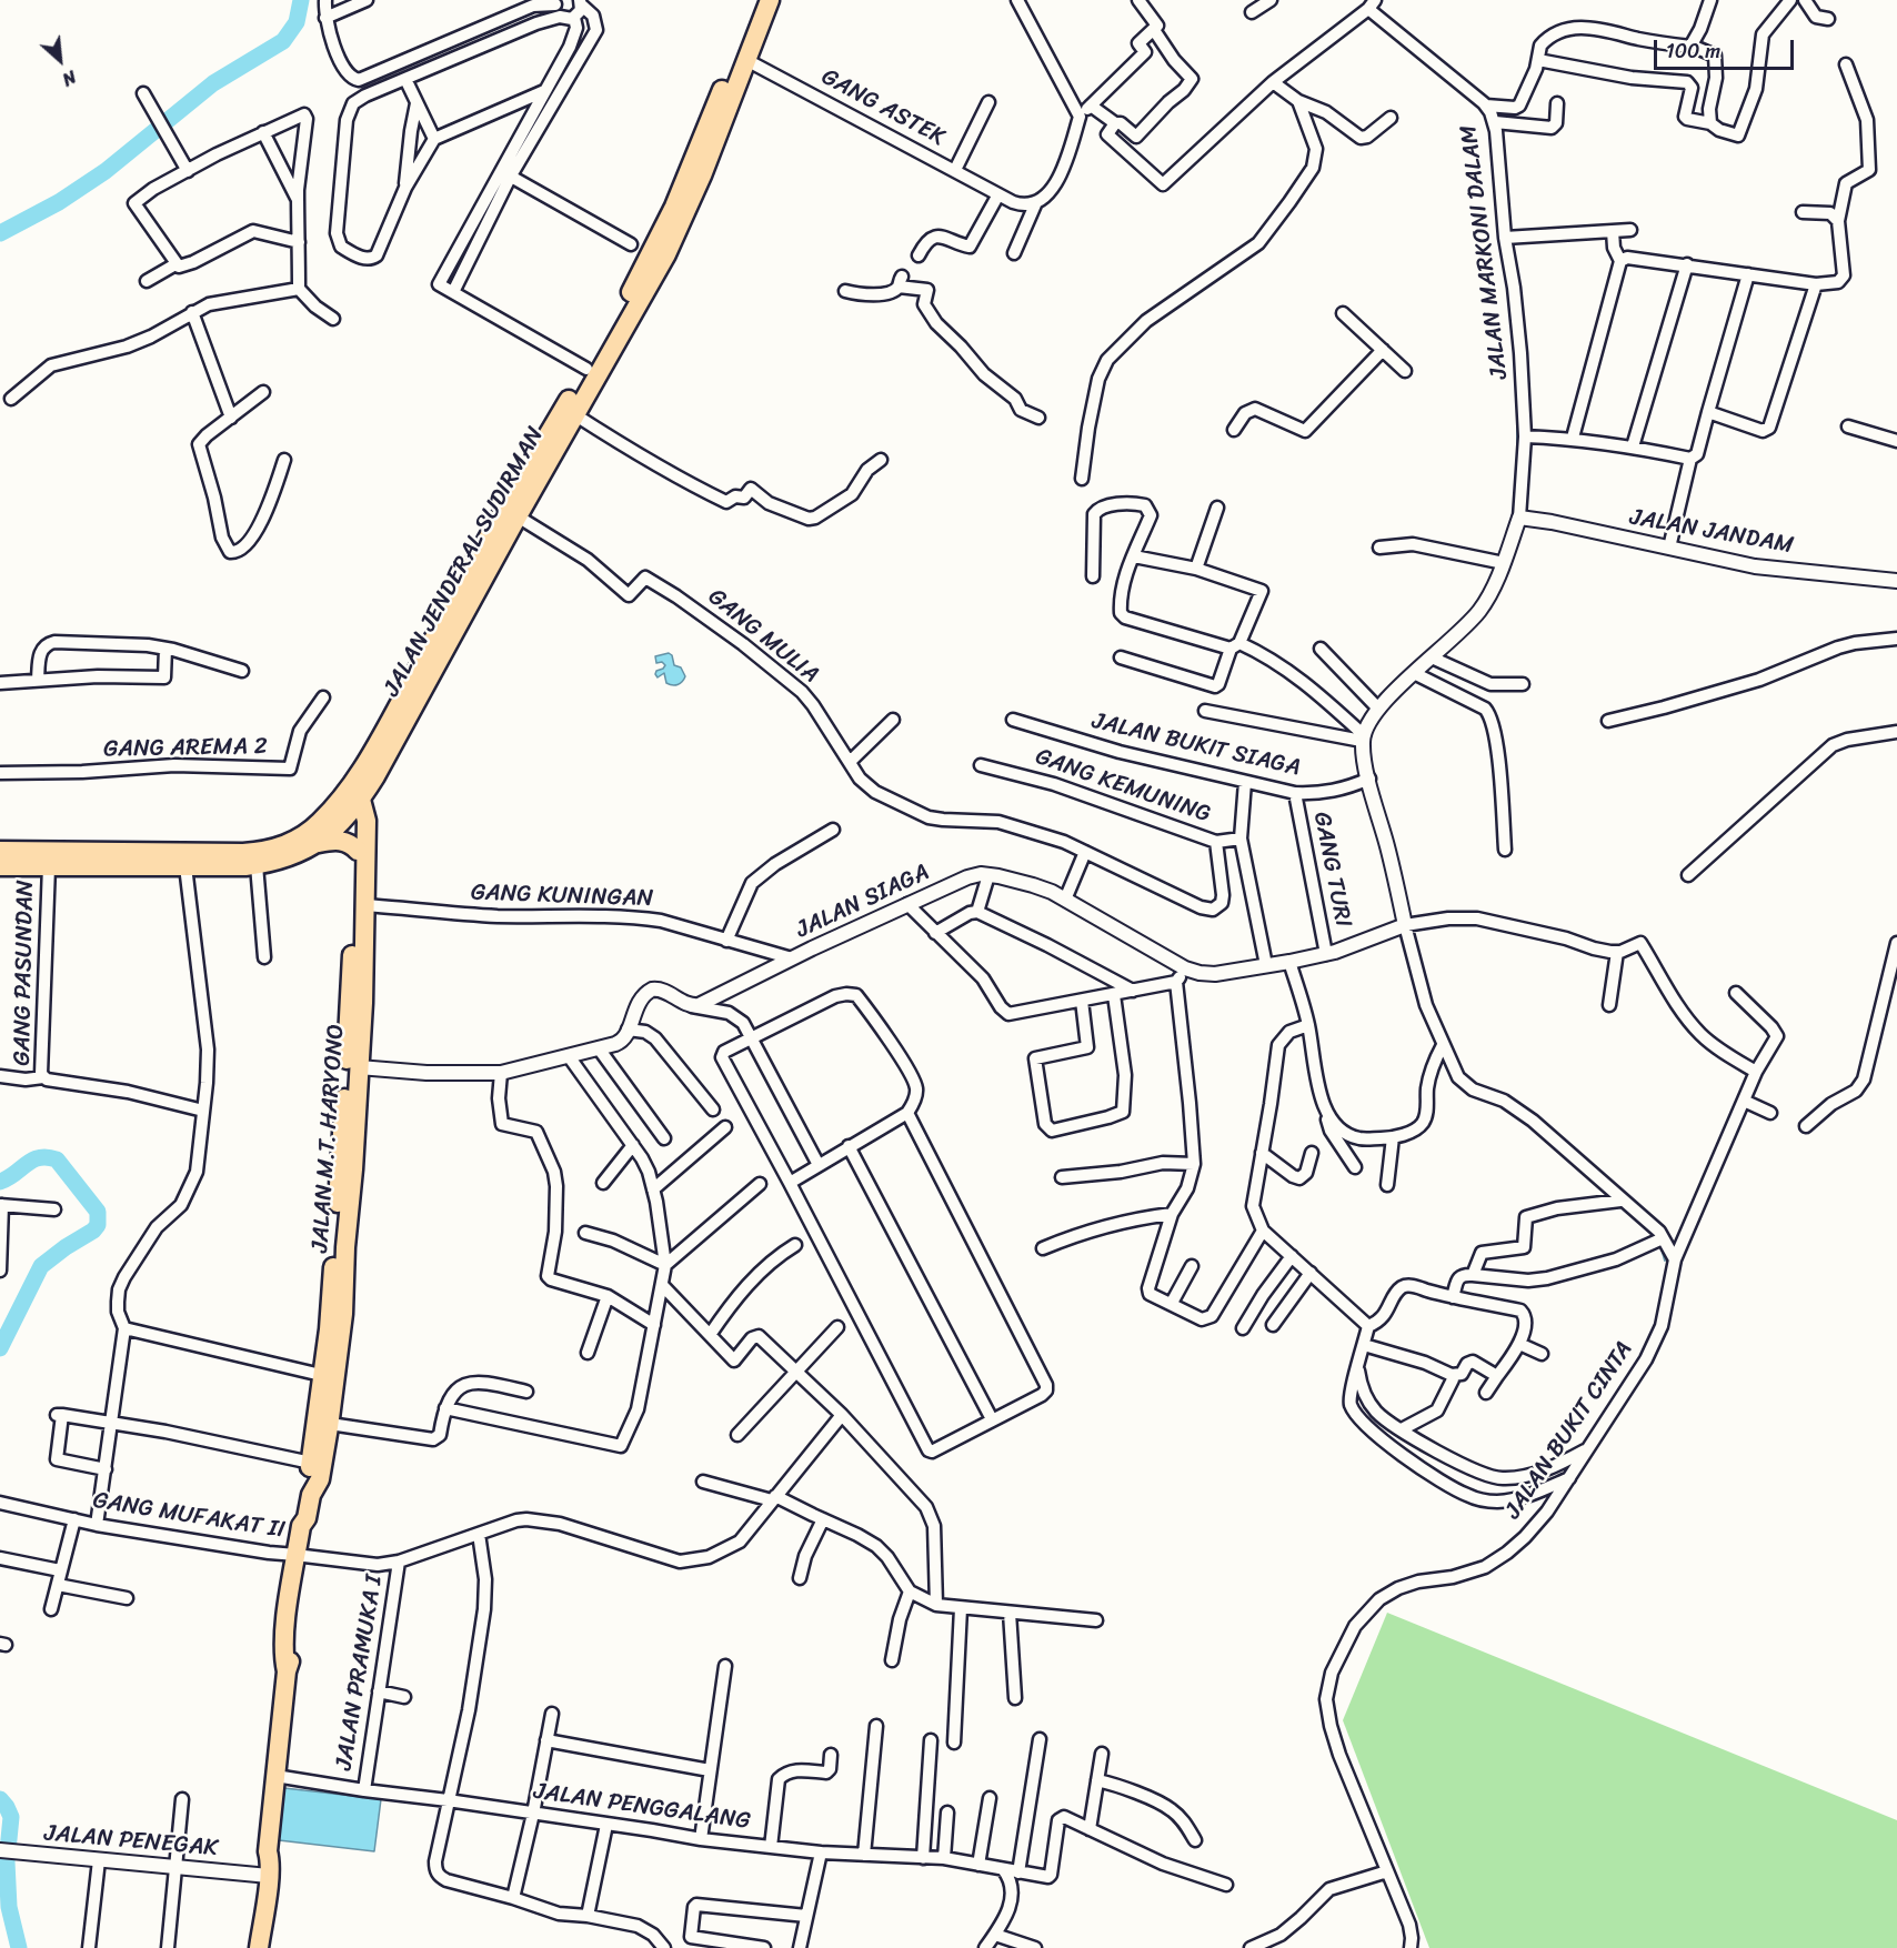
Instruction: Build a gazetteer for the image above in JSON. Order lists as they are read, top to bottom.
{
  "streets": {
    "main road": ["JALAN JENDERAL SUDIRMAN", "JALAN M.T. HARYONO"],
    "street": [
      "GANG ASTEK",
      "JALAN MARKONI DALAM",
      "JALAN JANDAM",
      "GANG MULIA",
      "JALAN BUKIT SIAGA",
      "GANG AREMA 2",
      "GANG KEMUNING",
      "GANG TURI",
      "GANG KUNINGAN",
      "JALAN SIAGA",
      "GANG PASUNDAN",
      "JALAN BUKIT CINTA",
      "GANG MUFAKAT II",
      "JALAN PRAMUKA I",
      "JALAN PENGGALANG",
      "JALAN PENEGAK"
    ]
  },
  "crossings": [
    ["GANG ASTEK", "JALAN JENDERAL SUDIRMAN"],
    ["JALAN MARKONI DALAM", "JALAN JANDAM"],
    ["JALAN JENDERAL SUDIRMAN", "GANG MULIA"],
    ["JALAN JENDERAL SUDIRMAN", "GANG PASUNDAN"],
    ["JALAN JENDERAL SUDIRMAN", "JALAN M.T. HARYONO"],
    ["GANG MULIA", "GANG KEMUNING"],
    ["JALAN BUKIT SIAGA", "GANG TURI"],
    ["GANG TURI", "JALAN SIAGA"],
    ["GANG KUNINGAN", "JALAN SIAGA"],
    ["GANG KUNINGAN", "JALAN M.T. HARYONO"],
    ["JALAN M.T. HARYONO", "GANG MUFAKAT II"],
    ["JALAN M.T. HARYONO", "JALAN PENGGALANG"],
    ["JALAN M.T. HARYONO", "JALAN PENEGAK"],
    ["GANG MUFAKAT II", "JALAN PRAMUKA I"],
    ["JALAN PRAMUKA I", "JALAN PENGGALANG"]
  ],
  "scale_bar": "100 m",
  "north": "bottom right"
}
